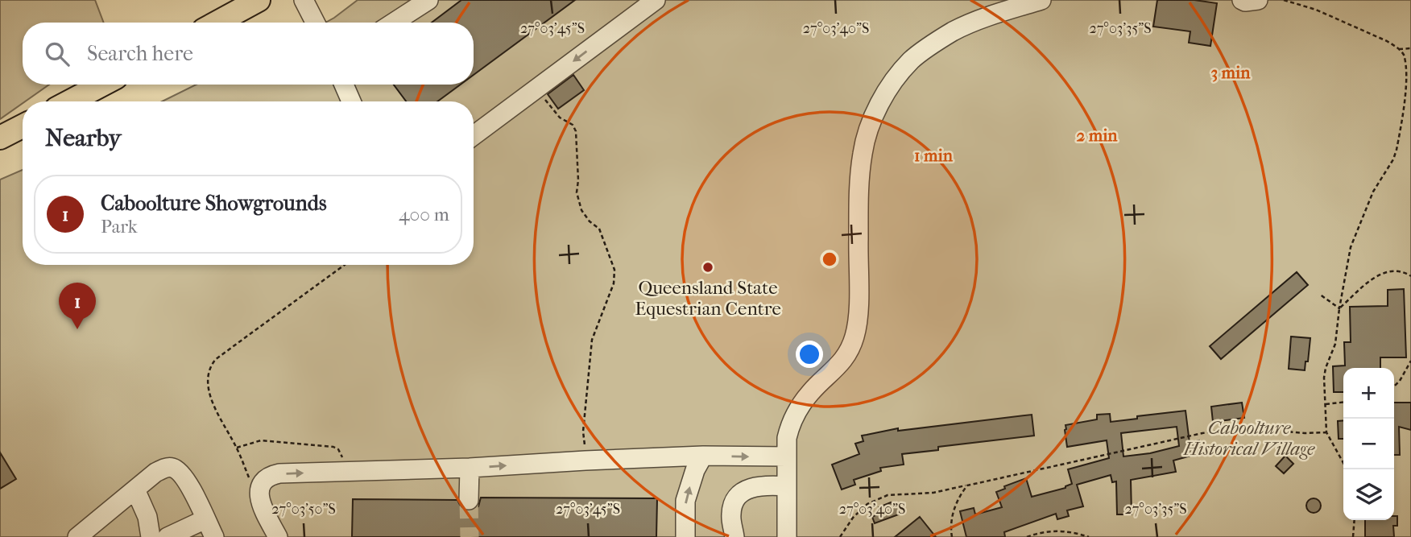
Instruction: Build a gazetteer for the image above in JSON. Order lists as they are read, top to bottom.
{
  "parks": ["Caboolture Historical Village"],
  "places": ["Queensland State Equestrian Centre"],
  "page": {
    "search": "Search here",
    "heading": "Nearby",
    "list": [
      {
        "mark": "1",
        "name": "Caboolture Showgrounds",
        "note": "Park",
        "value": "400 m"
      }
    ],
    "pins": "1",
    "map_buttons": ["+", "−"]
  },
  "coordinates": [
    "27°03'45\"S",
    "27°03'40\"S",
    "27°03'35\"S",
    "27°03'50\"S"
  ],
  "rings": ["3 min", "2 min", "1 min"]
}
